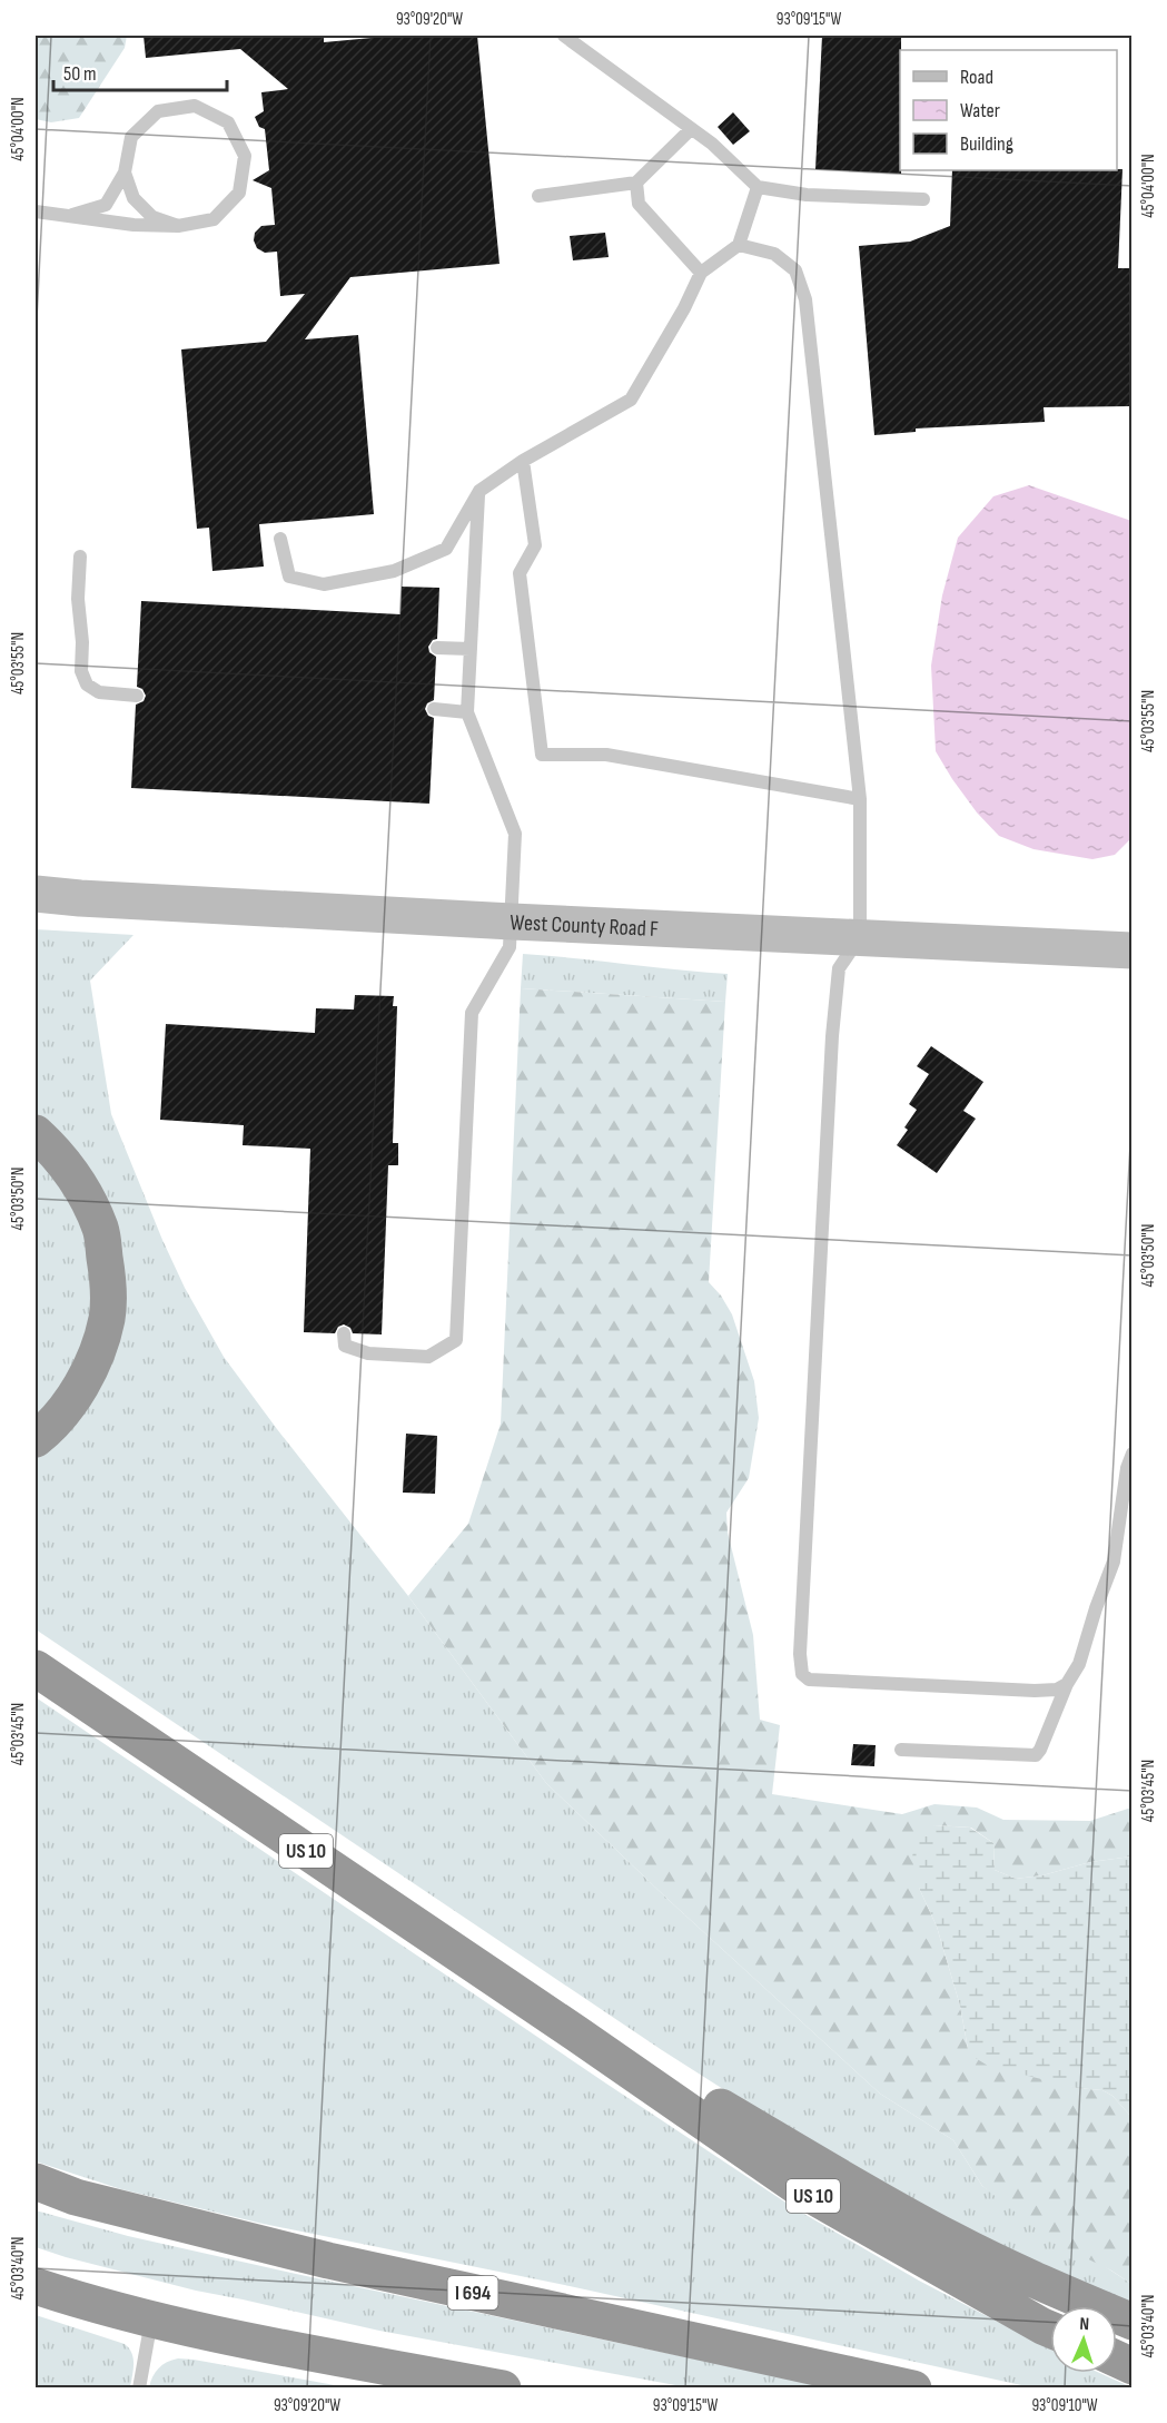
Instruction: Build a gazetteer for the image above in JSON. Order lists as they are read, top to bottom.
{
  "streets": {
    "highway": ["US 10", "I 694"],
    "street": ["West County Road F"]
  },
  "legend": ["Road", "Water", "Building"],
  "scale_bar": "50 m",
  "north": "top",
  "coordinates": [
    "93°09'20\"W",
    "93°09'15\"W",
    "45°04'00\"N",
    "45°03'55\"N",
    "45°03'50\"N",
    "45°03'45\"N",
    "45°03'40\"N",
    "93°09'10\"W"
  ]
}
